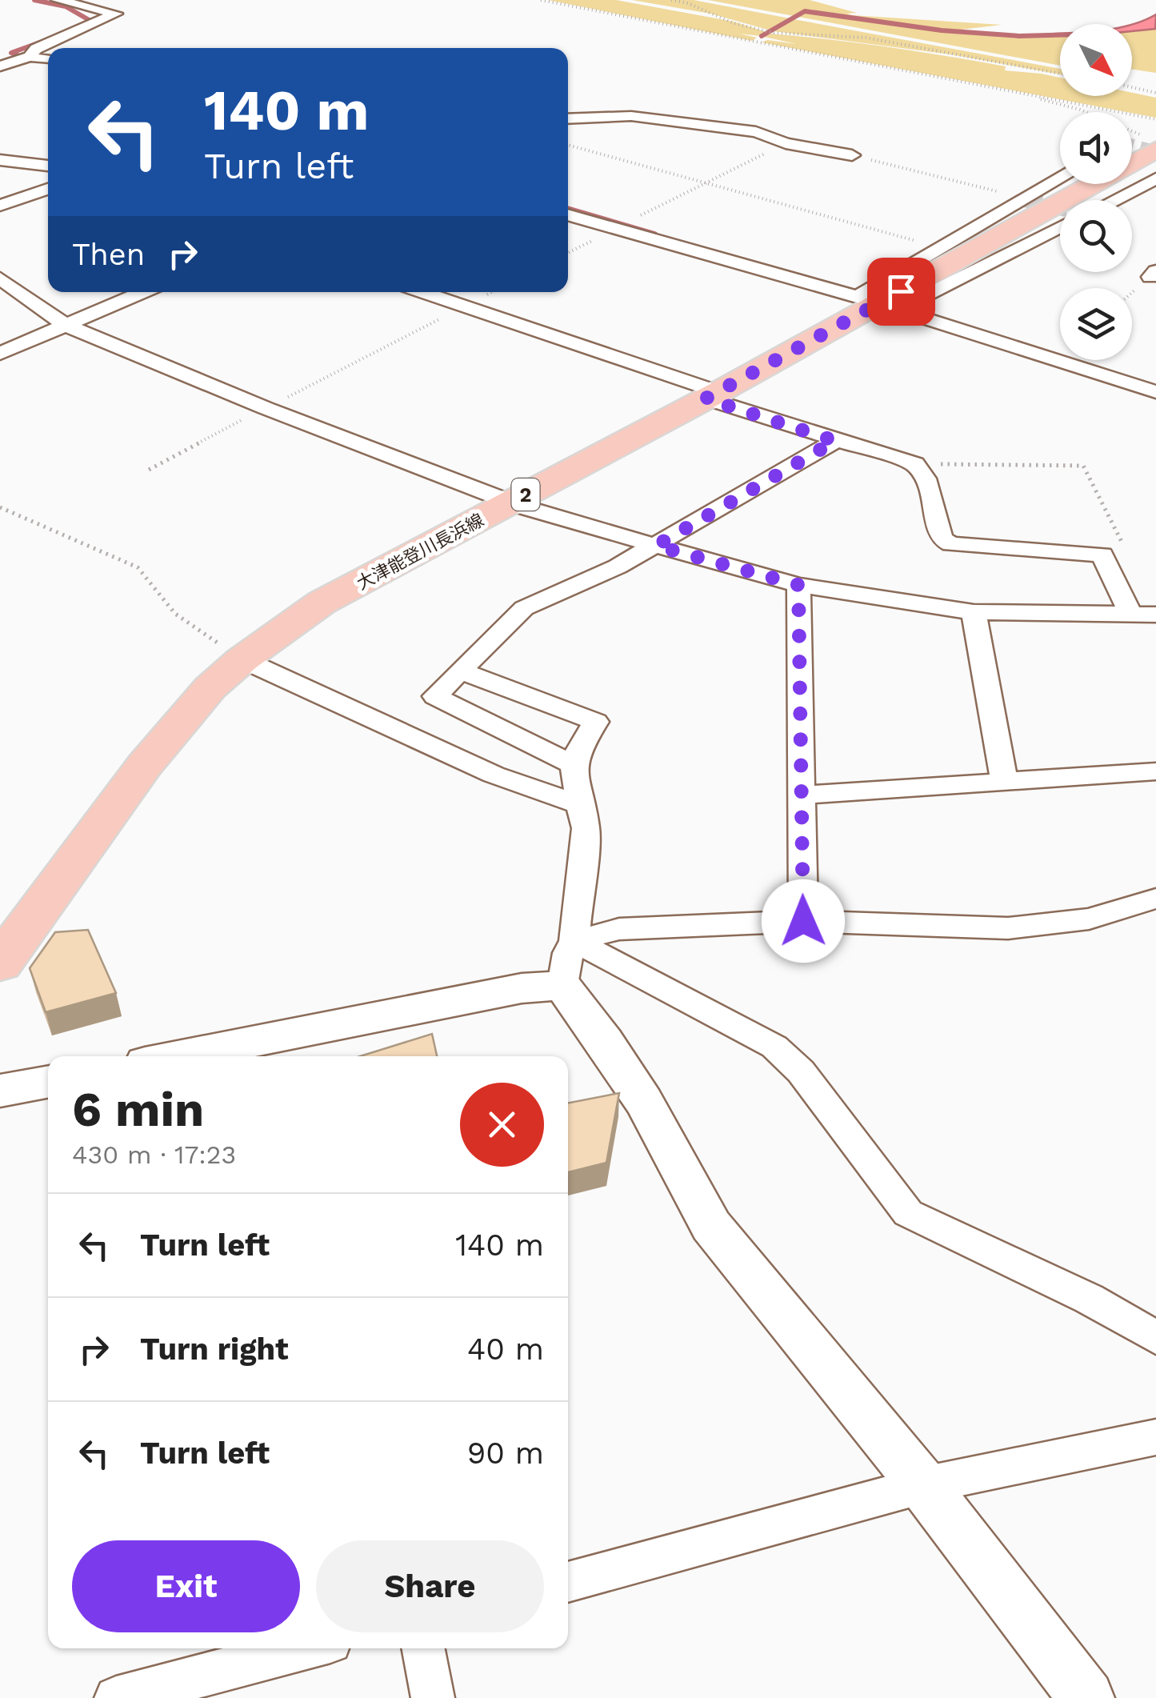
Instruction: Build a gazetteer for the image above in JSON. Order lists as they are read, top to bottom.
{
  "streets": {
    "main road": ["2", "大津能登川長浜線"]
  },
  "north": "bottom right",
  "page": {
    "turn": ["140 m", "Turn left"],
    "then": "Then",
    "heading": ["6 min", "430 m · 17:23"],
    "list": [
      {
        "name": "Turn left",
        "value": "140 m"
      },
      {
        "name": "Turn right",
        "value": "40 m"
      },
      {
        "name": "Turn left",
        "value": "90 m"
      }
    ],
    "buttons": ["Exit", "Share"]
  }
}
